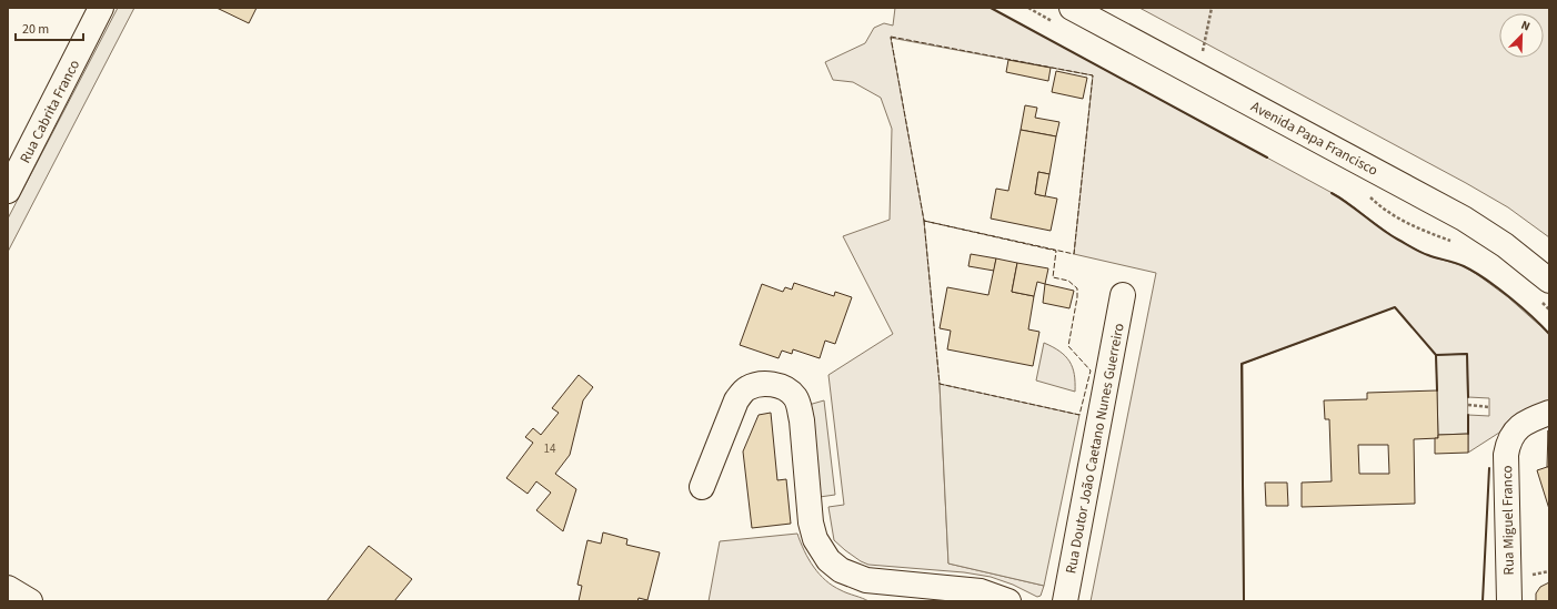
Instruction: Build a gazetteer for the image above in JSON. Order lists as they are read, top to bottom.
{
  "streets": {
    "street": [
      "Rua Cabrita Franco",
      "Avenida Papa Francisco",
      "Rua Doutor João Caetano Nunes Guerreiro",
      "Rua Miguel Franco"
    ]
  },
  "house_numbers": ["14"],
  "scale_bar": "20 m",
  "north": "top right"
}
